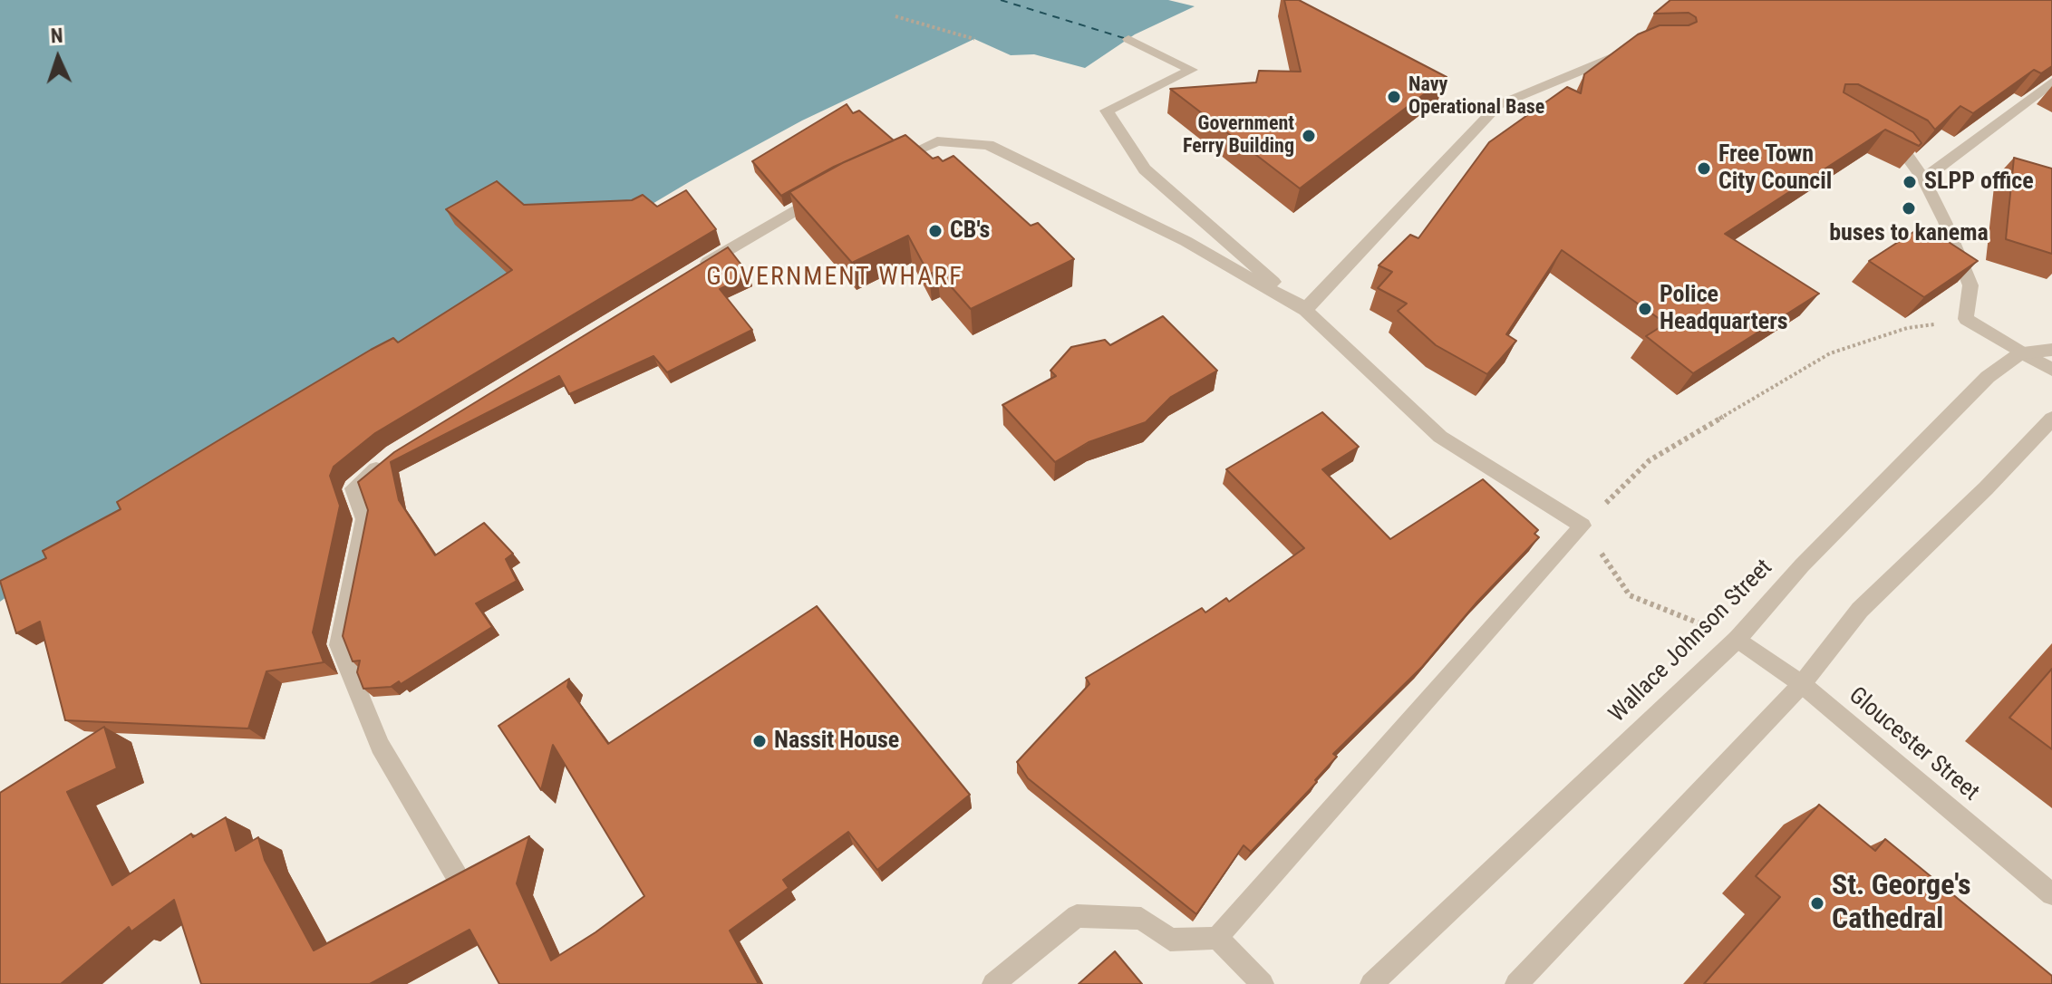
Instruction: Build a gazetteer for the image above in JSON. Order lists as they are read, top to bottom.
{
  "streets": {
    "street": ["Wallace Johnson Street", "Gloucester Street"]
  },
  "crossings": [
    ["Wallace Johnson Street", "Gloucester Street"]
  ],
  "districts": ["GOVERNMENT WHARF"],
  "places": [
    "Navy Operational Base",
    "Government Ferry Building",
    "Free Town City Council",
    "SLPP office",
    "buses to kanema",
    "CB's",
    "Police Headquarters",
    "Nassit House",
    "St. George's Cathedral"
  ],
  "north": "top"
}
